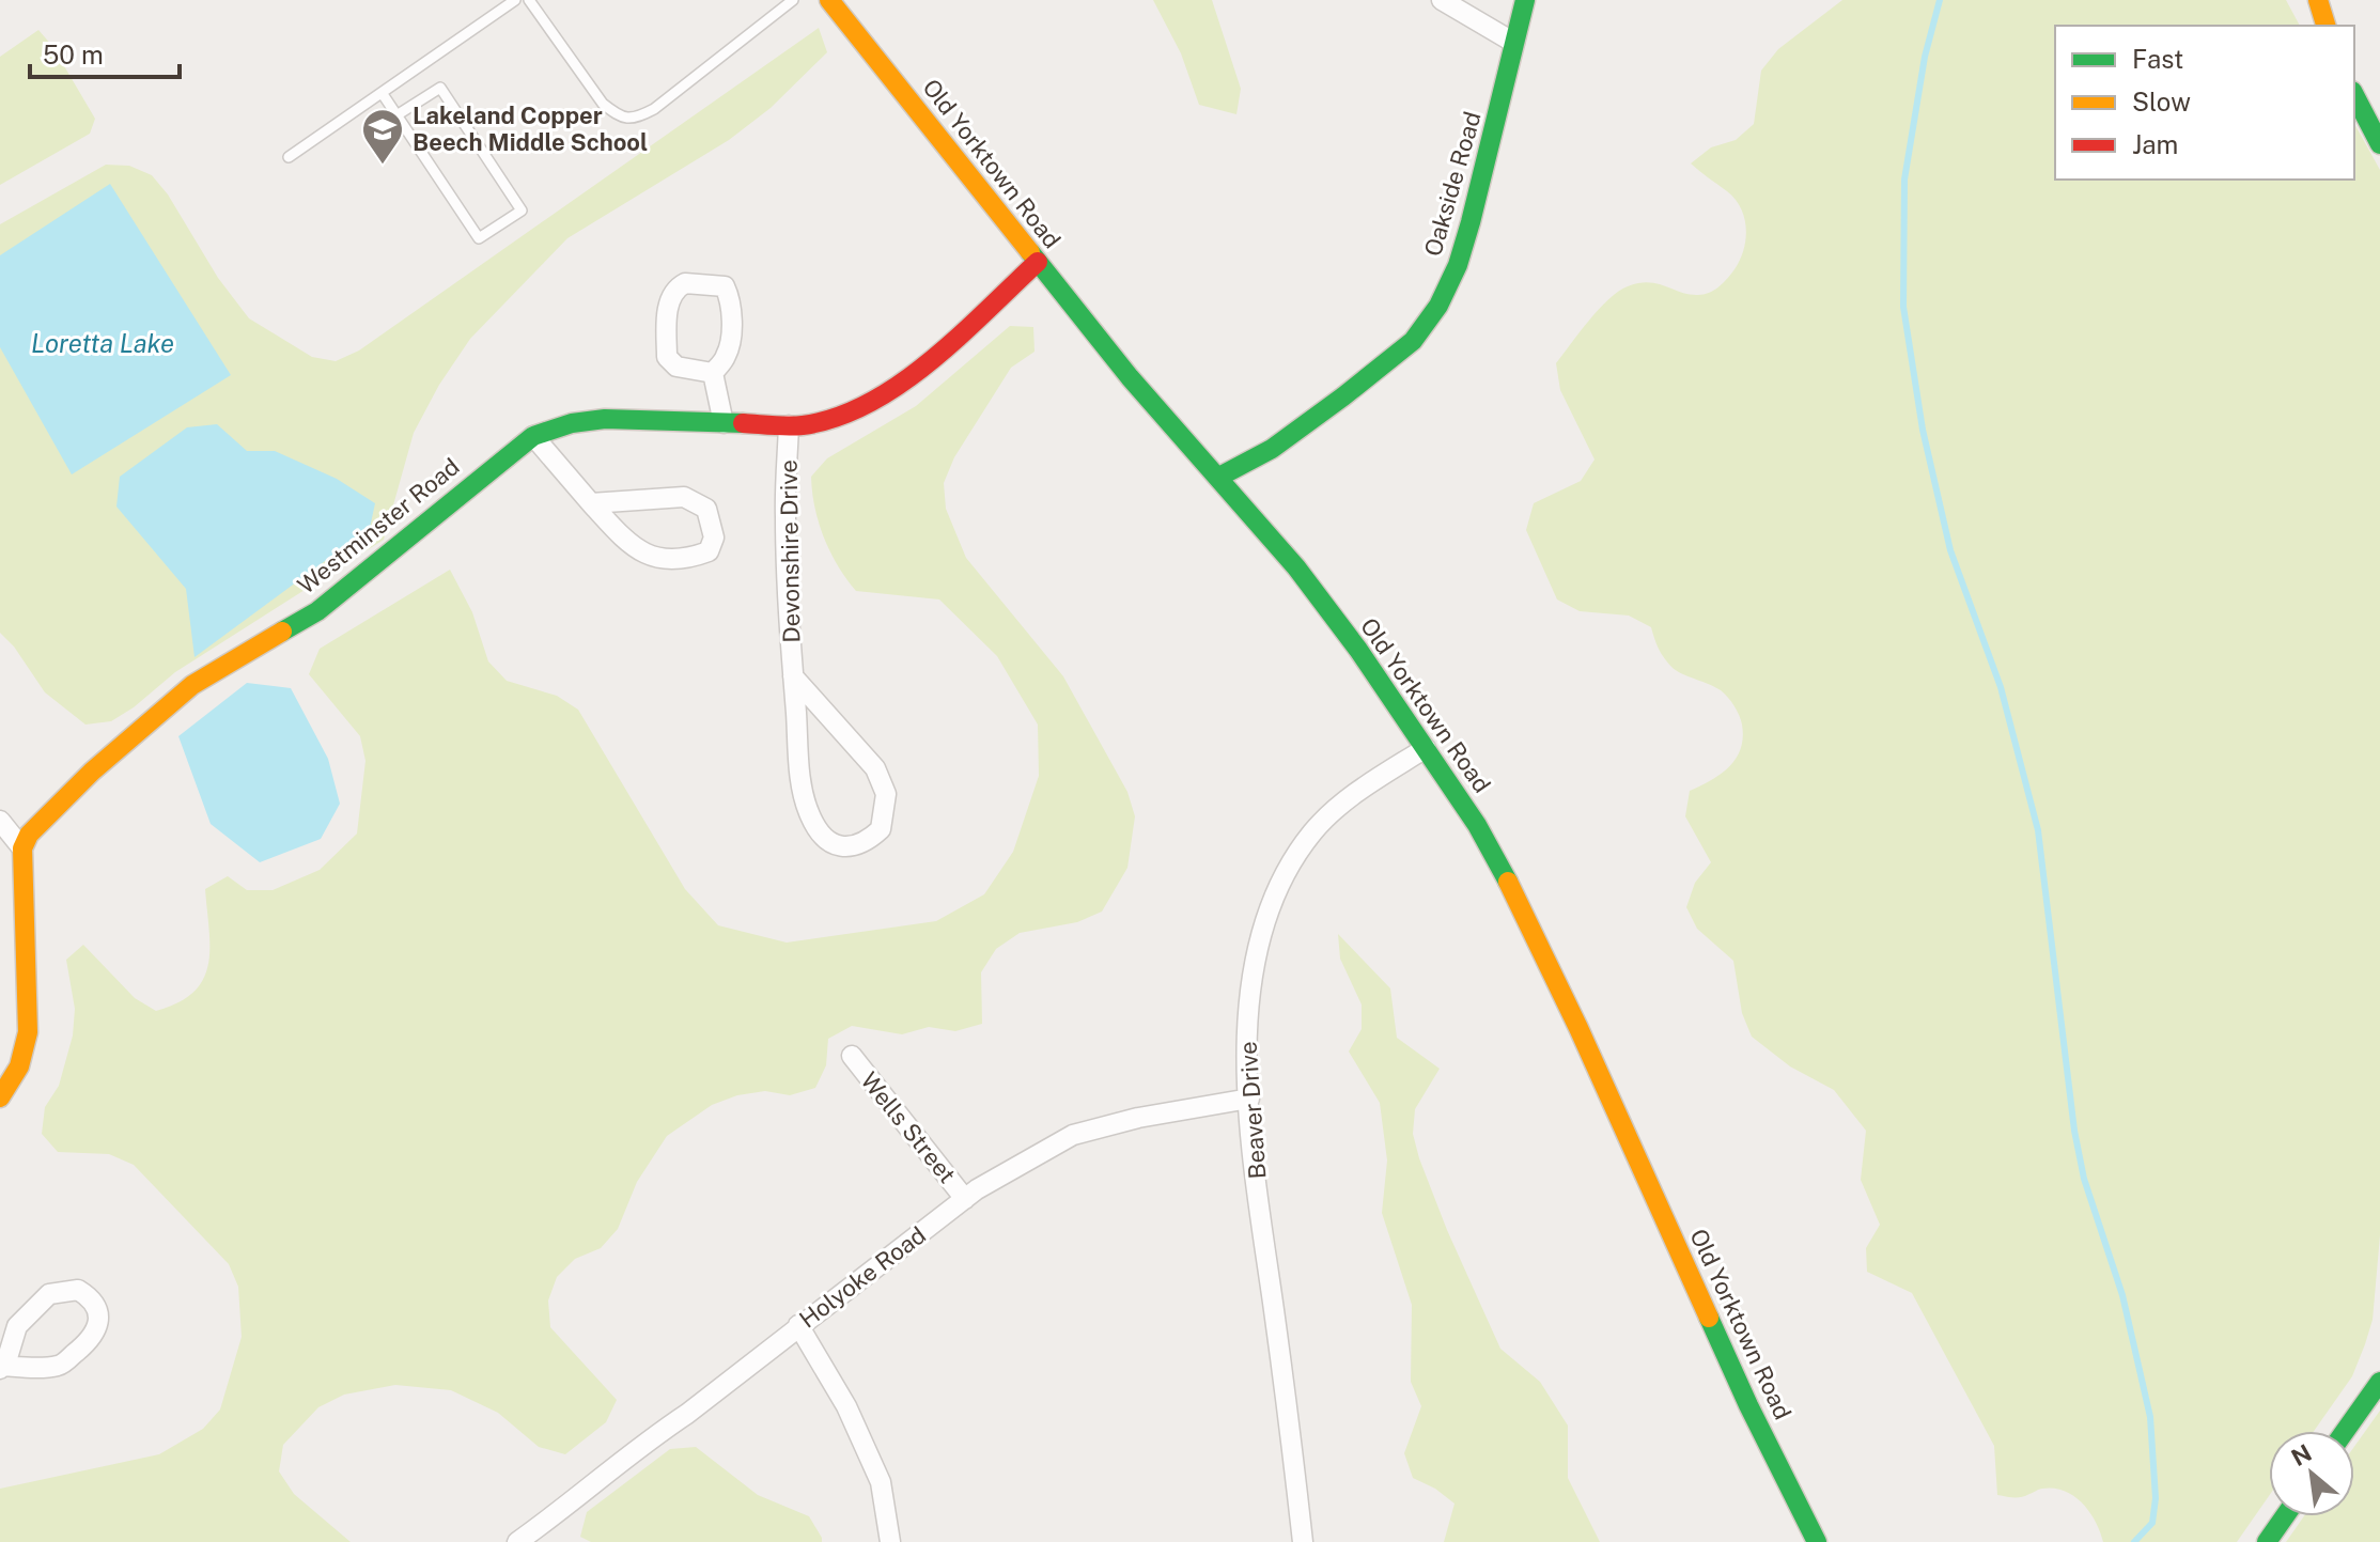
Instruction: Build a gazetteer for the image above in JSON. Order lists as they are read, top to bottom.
{
  "streets": {
    "street": [
      "Old Yorktown Road",
      "Oakside Road",
      "Westminster Road",
      "Devonshire Drive",
      "Beaver Drive",
      "Wells Street",
      "Holyoke Road"
    ]
  },
  "crossings": [
    ["Old Yorktown Road", "Oakside Road"],
    ["Old Yorktown Road", "Westminster Road"],
    ["Old Yorktown Road", "Beaver Drive"],
    ["Westminster Road", "Devonshire Drive"],
    ["Beaver Drive", "Holyoke Road"],
    ["Wells Street", "Holyoke Road"]
  ],
  "water": ["Loretta Lake"],
  "places": {
    "school or university": ["Lakeland Copper Beech Middle School"]
  },
  "legend": ["Fast", "Slow", "Jam"],
  "scale_bar": "50 m",
  "north": "top left"
}
